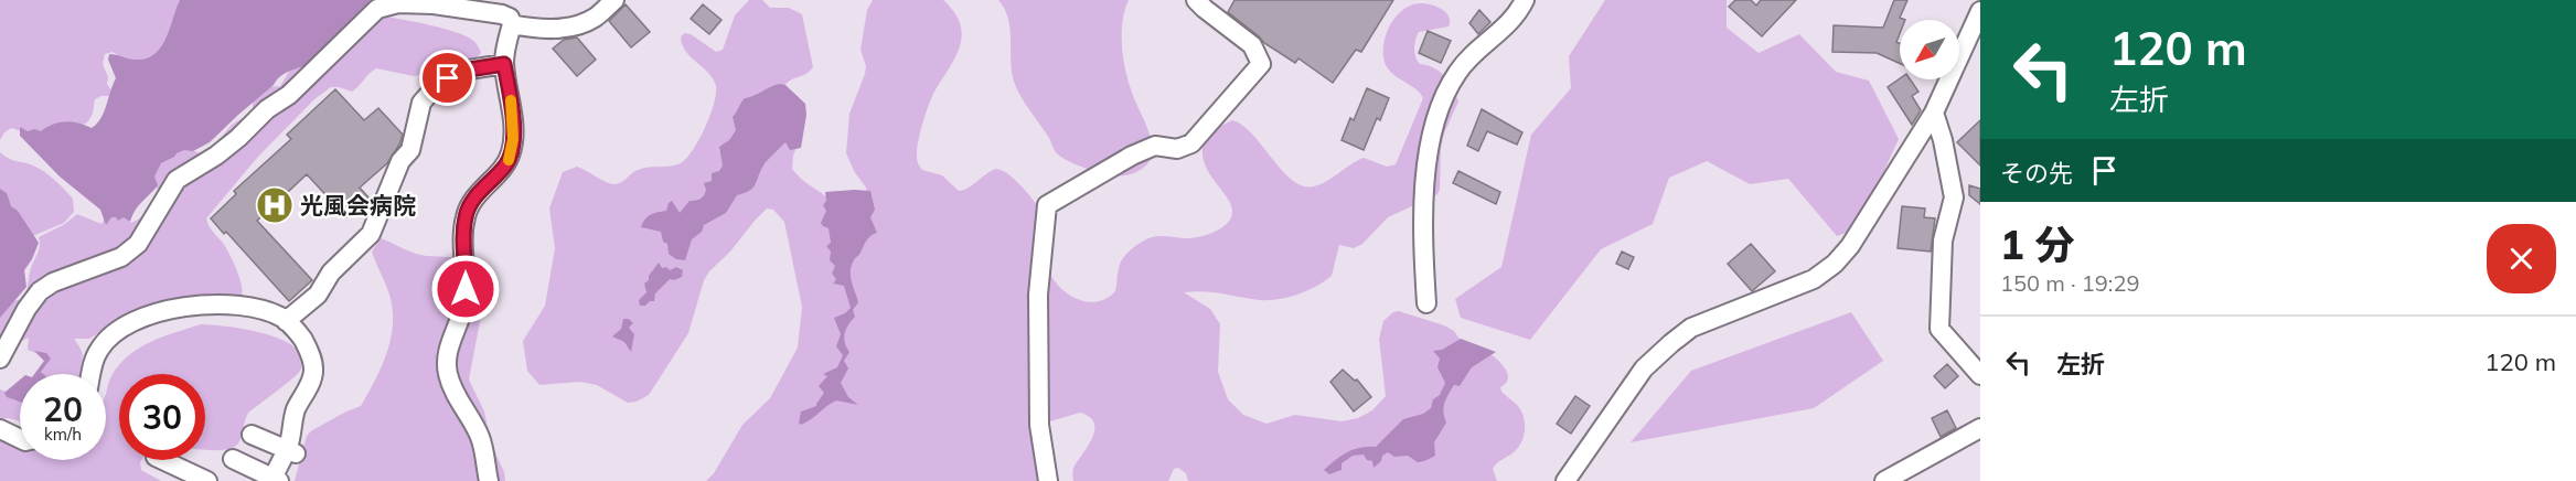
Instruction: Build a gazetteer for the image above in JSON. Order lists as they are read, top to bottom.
{
  "places": {
    "hospital": ["光風会病院"]
  },
  "north": "bottom left",
  "page": {
    "turn": ["120 m", "左折"],
    "then": "その先",
    "heading": ["1 分", "150 m · 19:29"],
    "list": [
      {
        "name": "左折",
        "value": "120 m"
      }
    ],
    "speed": "20 km/h",
    "limit": "30"
  }
}
